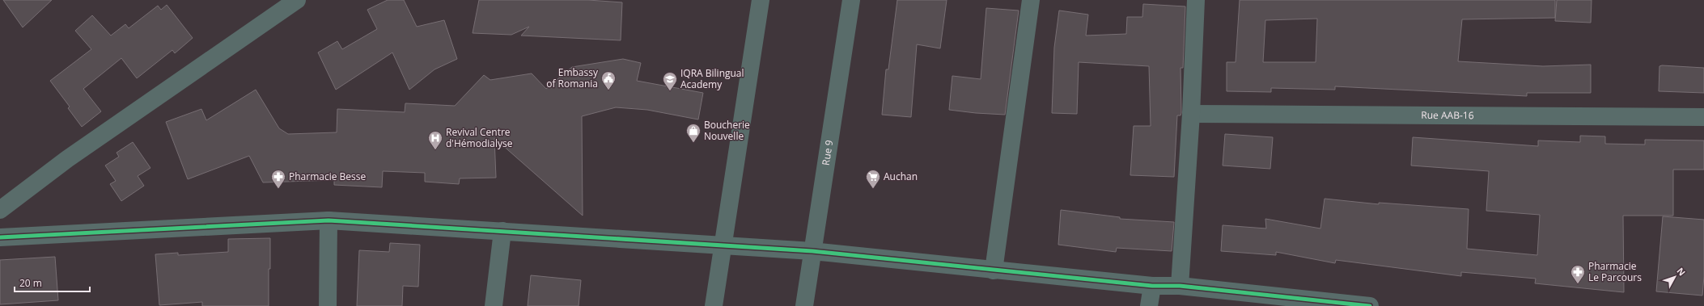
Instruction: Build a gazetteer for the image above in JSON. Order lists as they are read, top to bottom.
{
  "streets": {
    "street": ["Rue AAB-16", "Rue 9"]
  },
  "places": {
    "public building": ["Embassy of Romania"],
    "school or university": ["IQRA Bilingual Academy"],
    "shop": ["Boucherie Nouvelle"],
    "hospital": ["Revival Centre d'Hémodialyse"],
    "pharmacy": ["Pharmacie Besse", "Pharmacie Le Parcours"],
    "supermarket": ["Auchan"]
  },
  "scale_bar": "20 m",
  "north": "top right"
}
